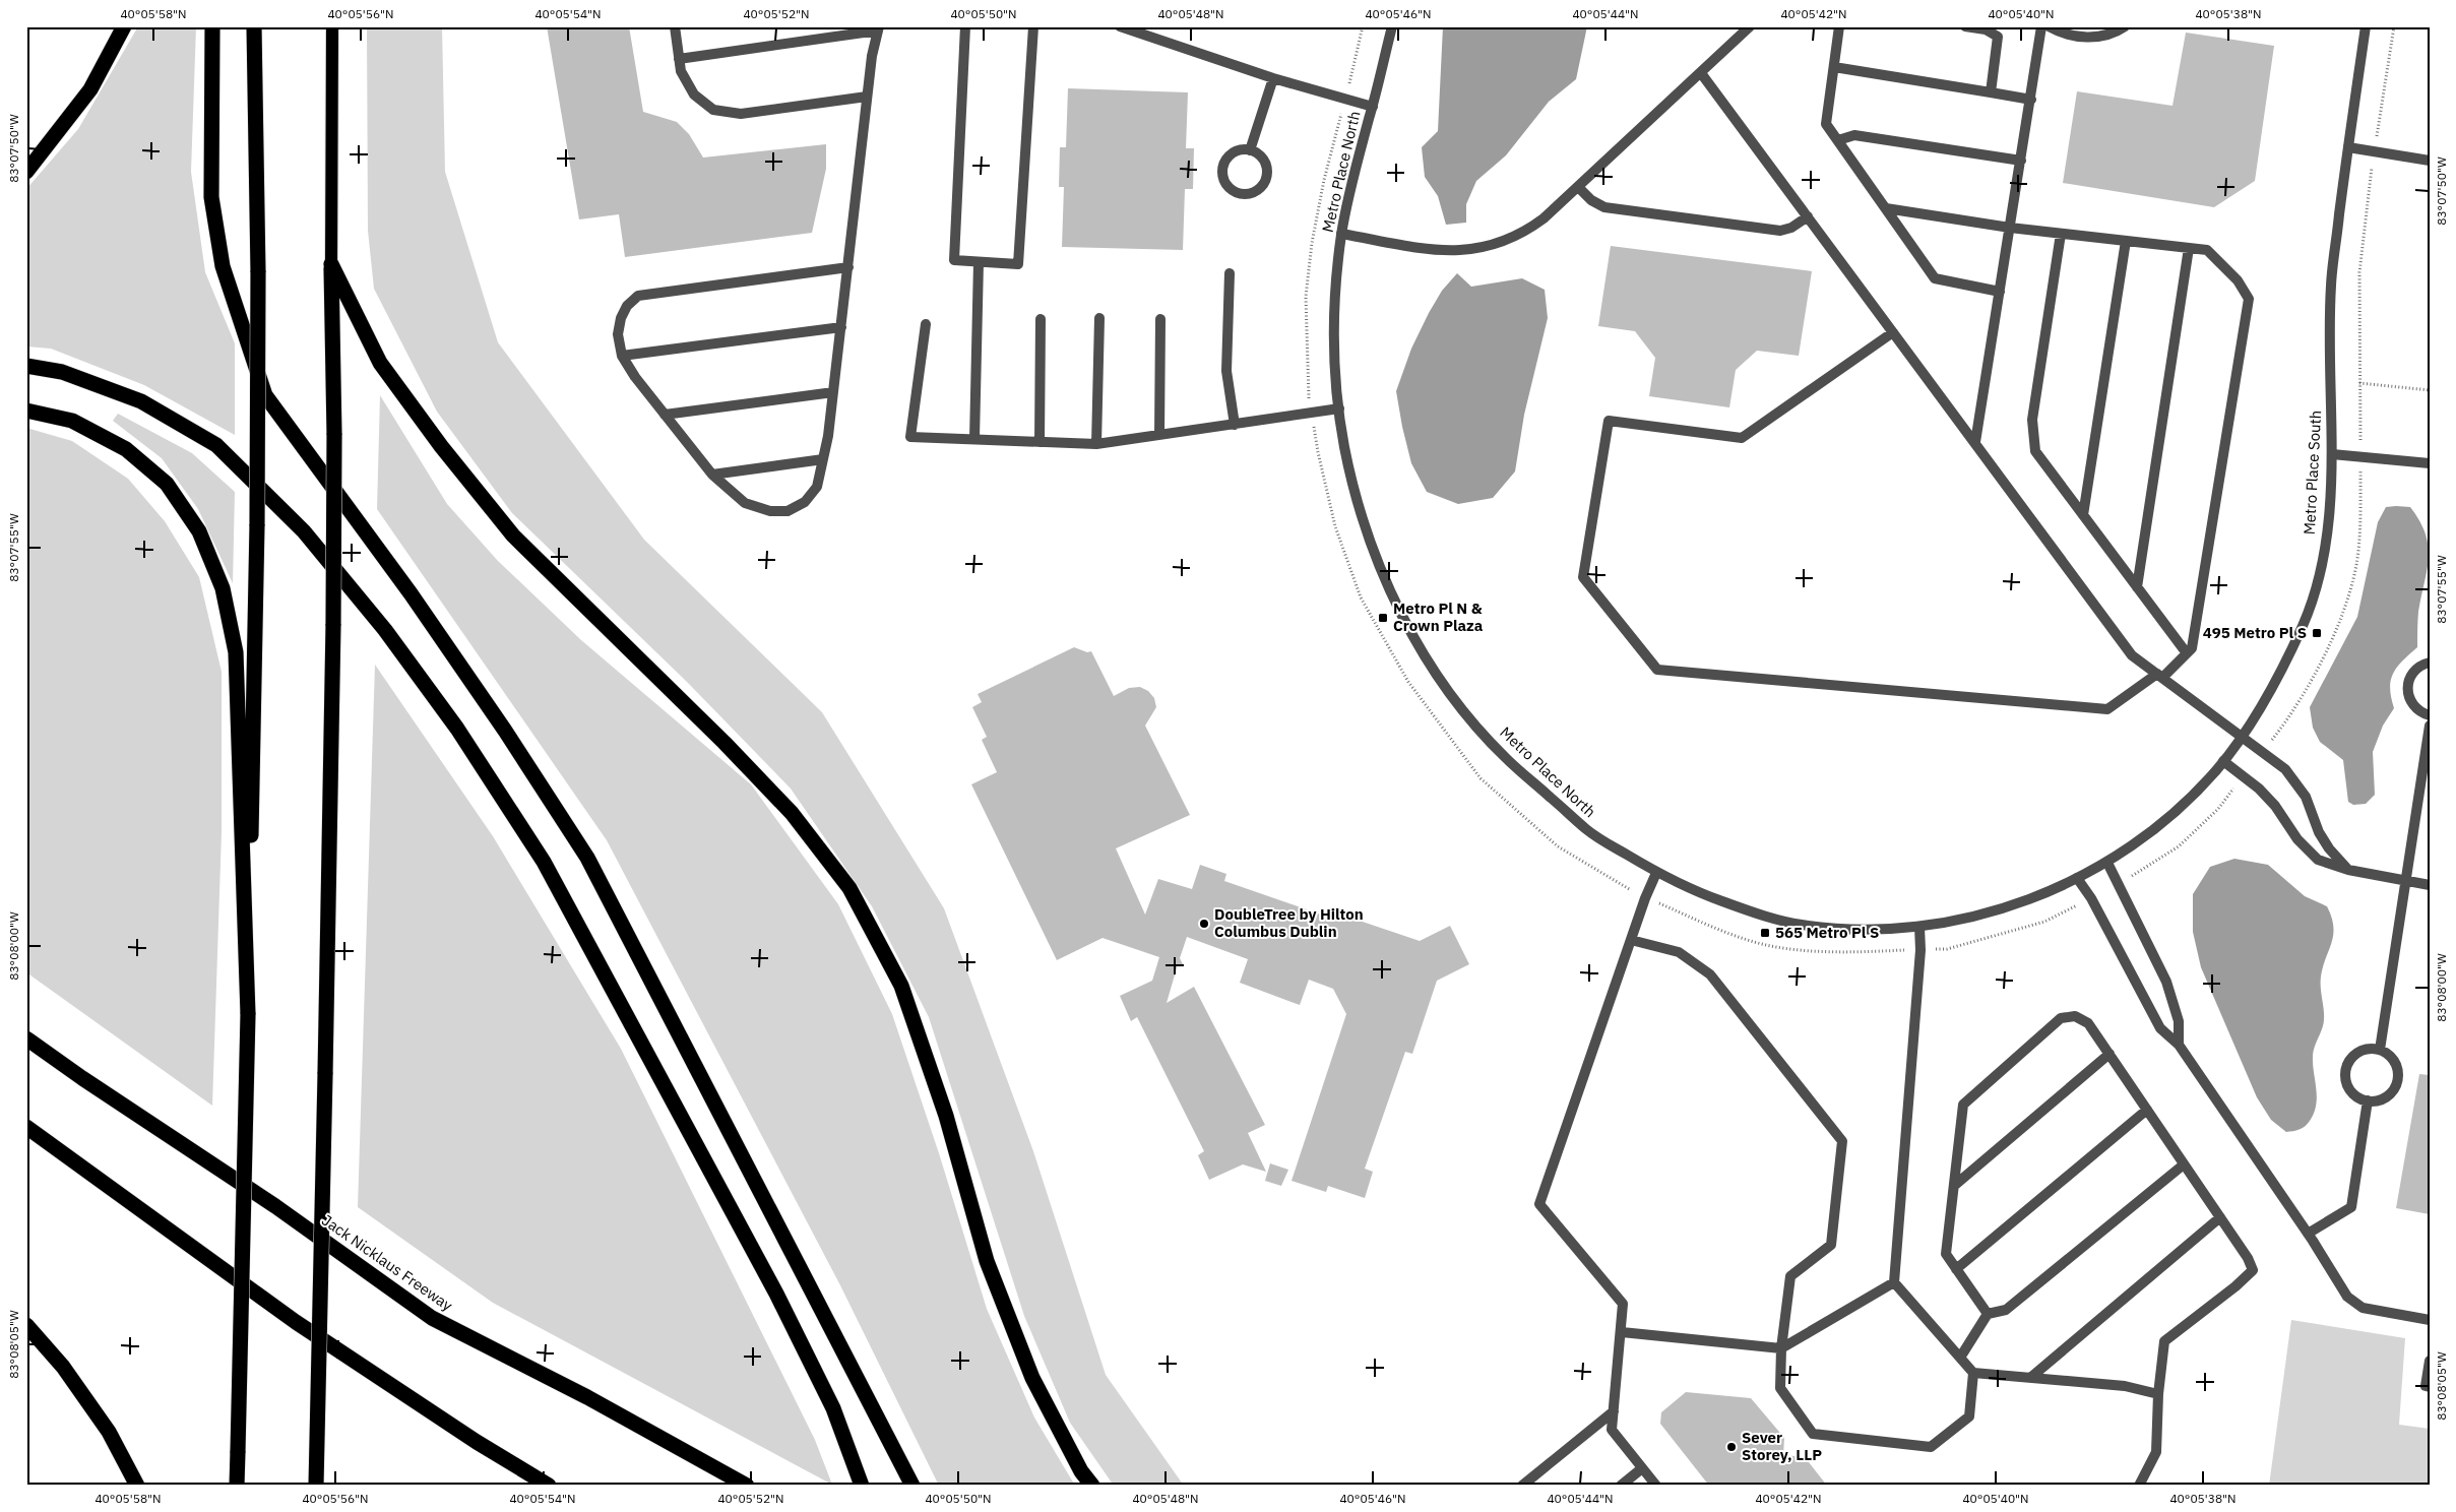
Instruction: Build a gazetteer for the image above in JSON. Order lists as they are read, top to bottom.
{
  "streets": {
    "highway": ["Jack Nicklaus Freeway"],
    "street": ["Metro Place North", "Metro Place South"]
  },
  "crossings": [
    ["Metro Place North", "Metro Place South"]
  ],
  "places": {
    "transit": ["Metro Pl N & Crown Plaza", "495 Metro Pl S", "565 Metro Pl S"],
    "other": ["DoubleTree by Hilton Columbus Dublin", "Sever Storey, LLP"]
  },
  "coordinates": [
    "40°05'58\"N",
    "40°05'56\"N",
    "40°05'54\"N",
    "40°05'52\"N",
    "40°05'50\"N",
    "40°05'48\"N",
    "40°05'46\"N",
    "40°05'44\"N",
    "40°05'42\"N",
    "40°05'40\"N",
    "40°05'38\"N",
    "83°07'50\"W",
    "83°07'55\"W",
    "83°08'00\"W",
    "83°08'05\"W"
  ]
}
